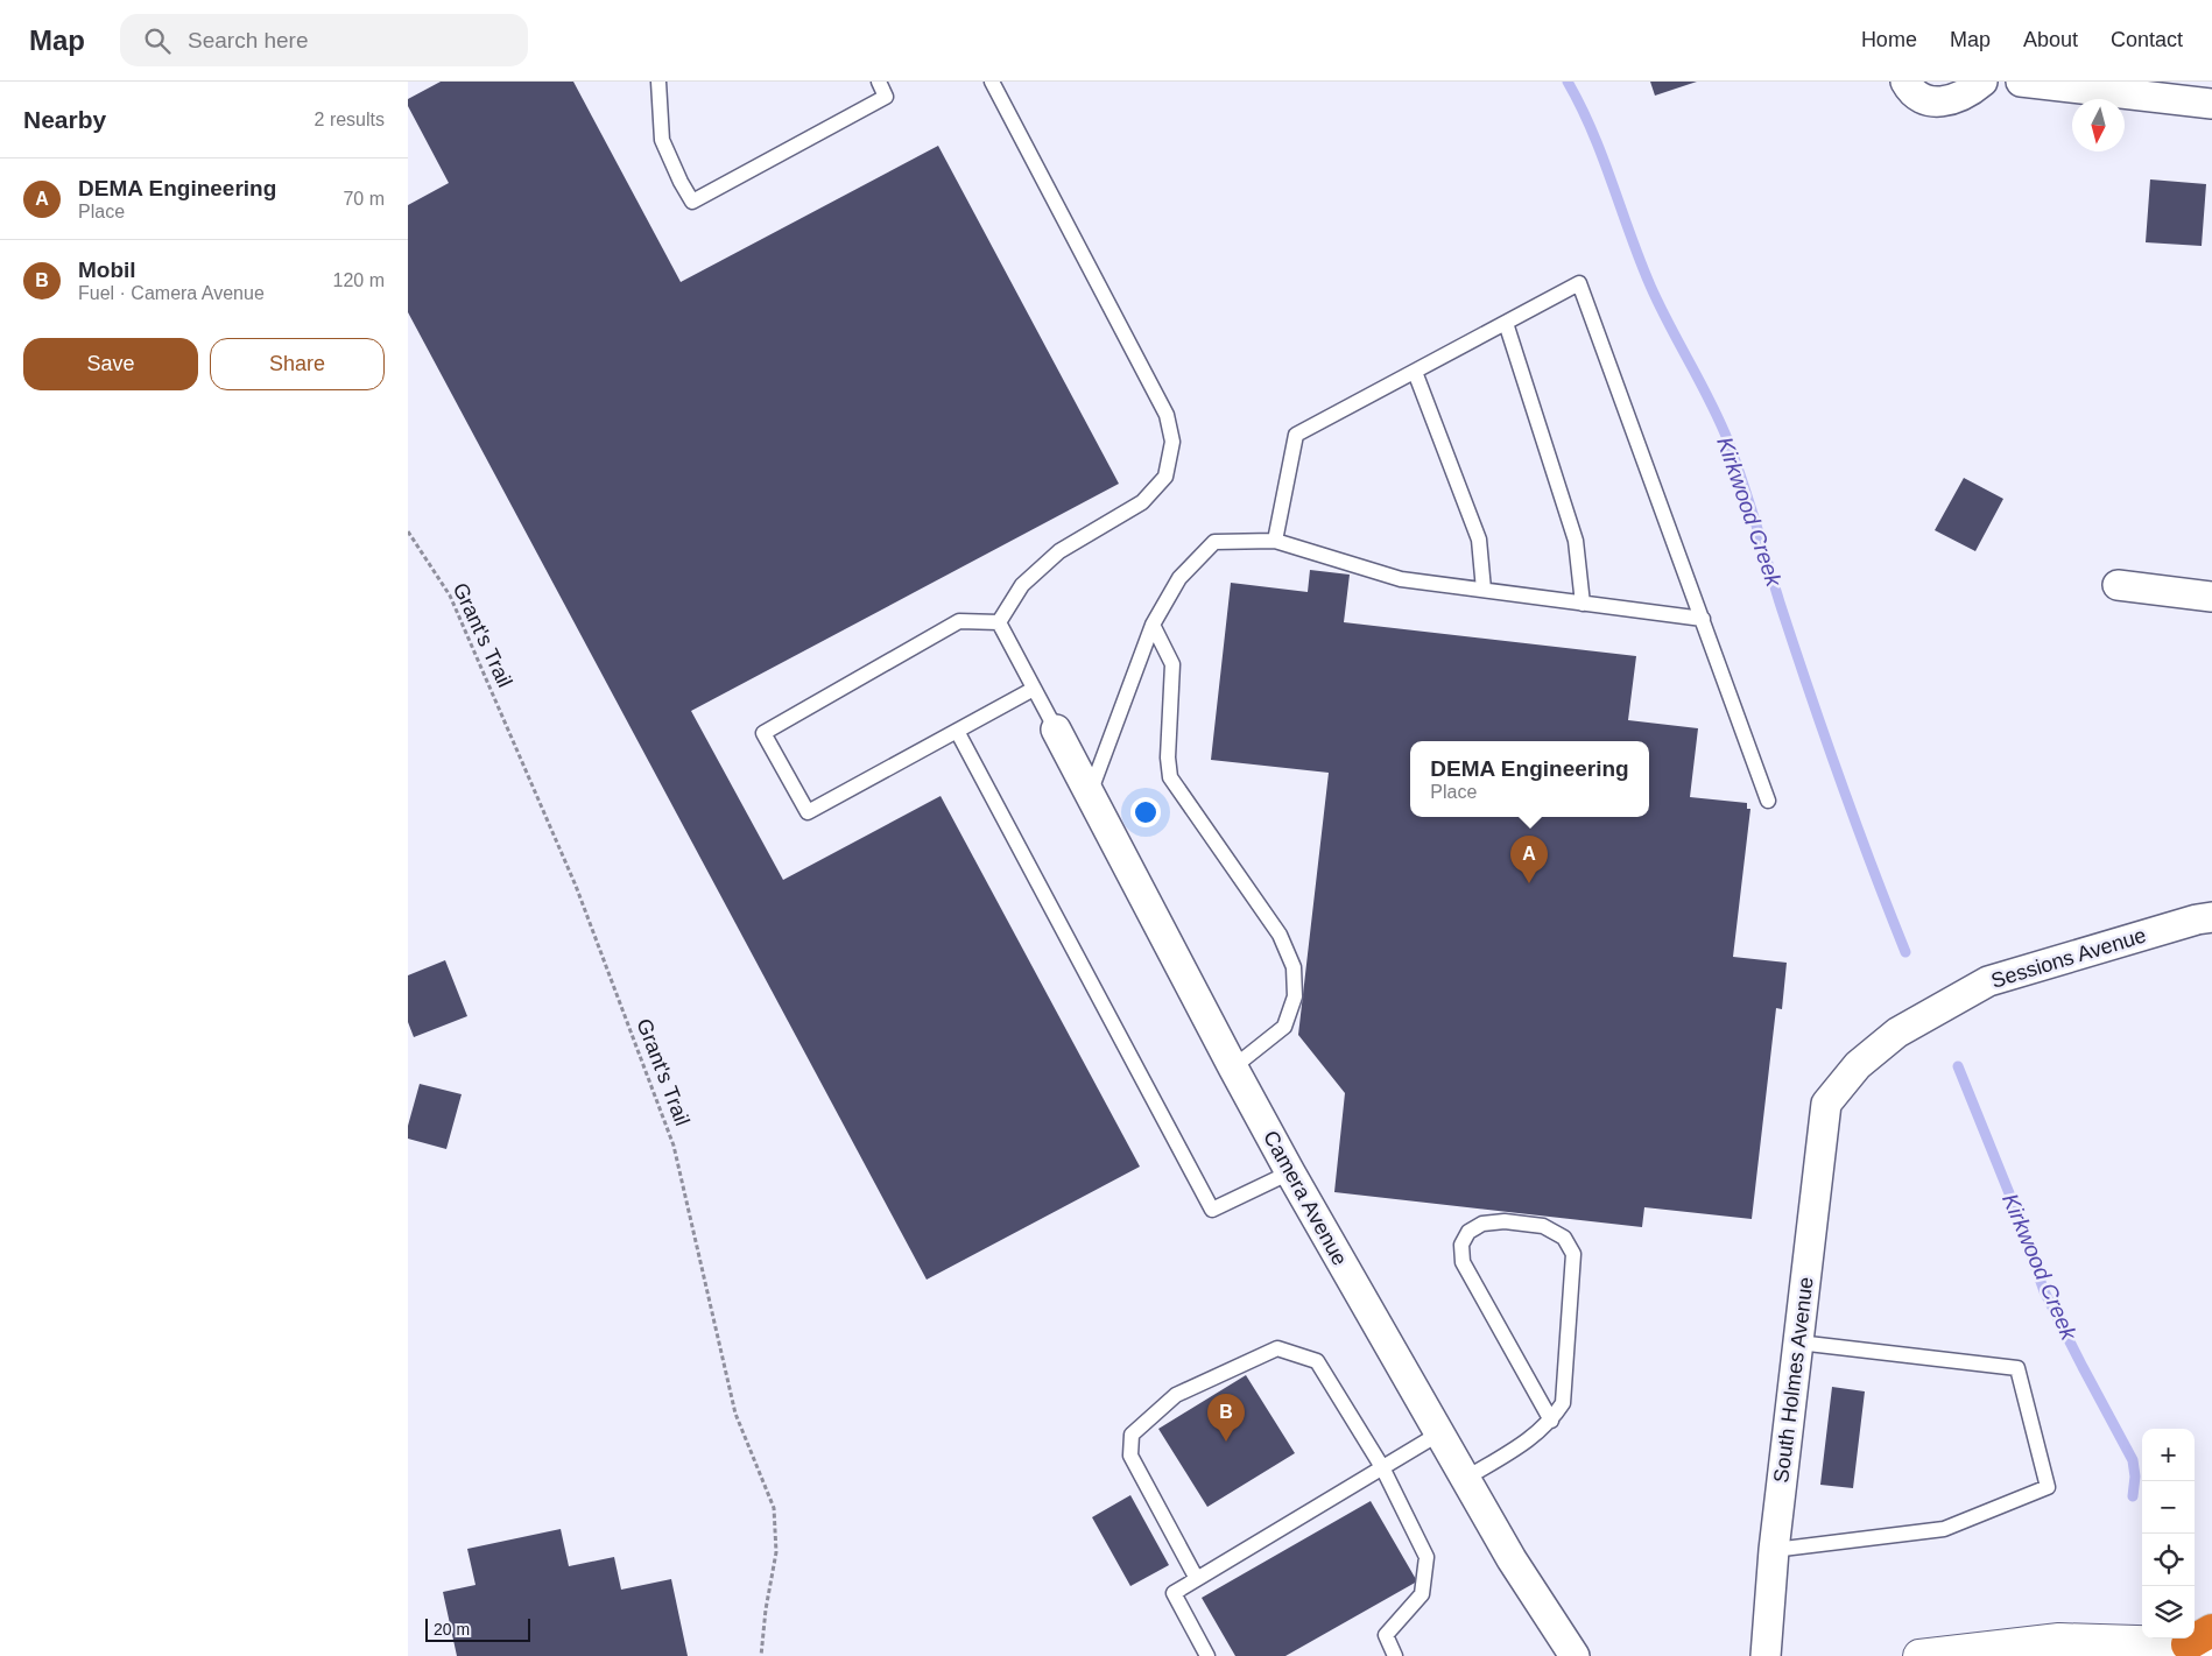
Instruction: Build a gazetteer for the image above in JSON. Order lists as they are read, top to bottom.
{
  "streets": {
    "street": ["Sessions Avenue", "Camera Avenue", "South Holmes Avenue"],
    "path": ["Grant's Trail"]
  },
  "crossings": [
    ["Sessions Avenue", "South Holmes Avenue"]
  ],
  "water": ["Kirkwood Creek"],
  "scale_bar": "20 m",
  "north": "bottom",
  "page": {
    "header": "Map",
    "search": "Search here",
    "nav": [
      "Home",
      "Map",
      "About",
      "Contact"
    ],
    "heading": ["Nearby", "2 results"],
    "list": [
      {
        "mark": "A",
        "name": "DEMA Engineering",
        "note": "Place",
        "value": "70 m"
      },
      {
        "mark": "B",
        "name": "Mobil",
        "note": "Fuel · Camera Avenue",
        "value": "120 m"
      }
    ],
    "buttons": ["Save", "Share"],
    "popup": ["DEMA Engineering", "Place"],
    "pins": ["A", "B"],
    "map_buttons": ["+", "−"],
    "scale": "20 m"
  }
}
